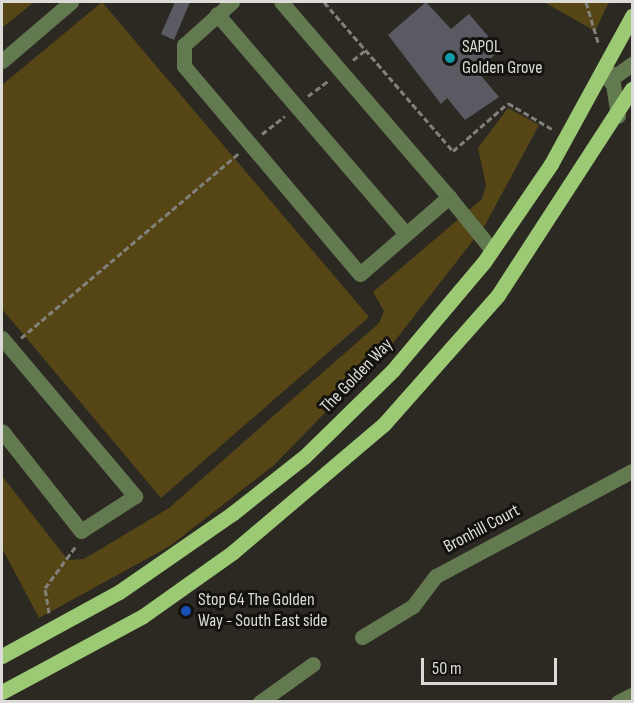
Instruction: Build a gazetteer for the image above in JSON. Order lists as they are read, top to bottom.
{
  "streets": {
    "main road": ["The Golden Way"],
    "street": ["Bronhill Court"]
  },
  "places": ["SAPOL Golden Grove", "Stop 64 The Golden Way - South East side"],
  "scale_bar": "50 m"
}
